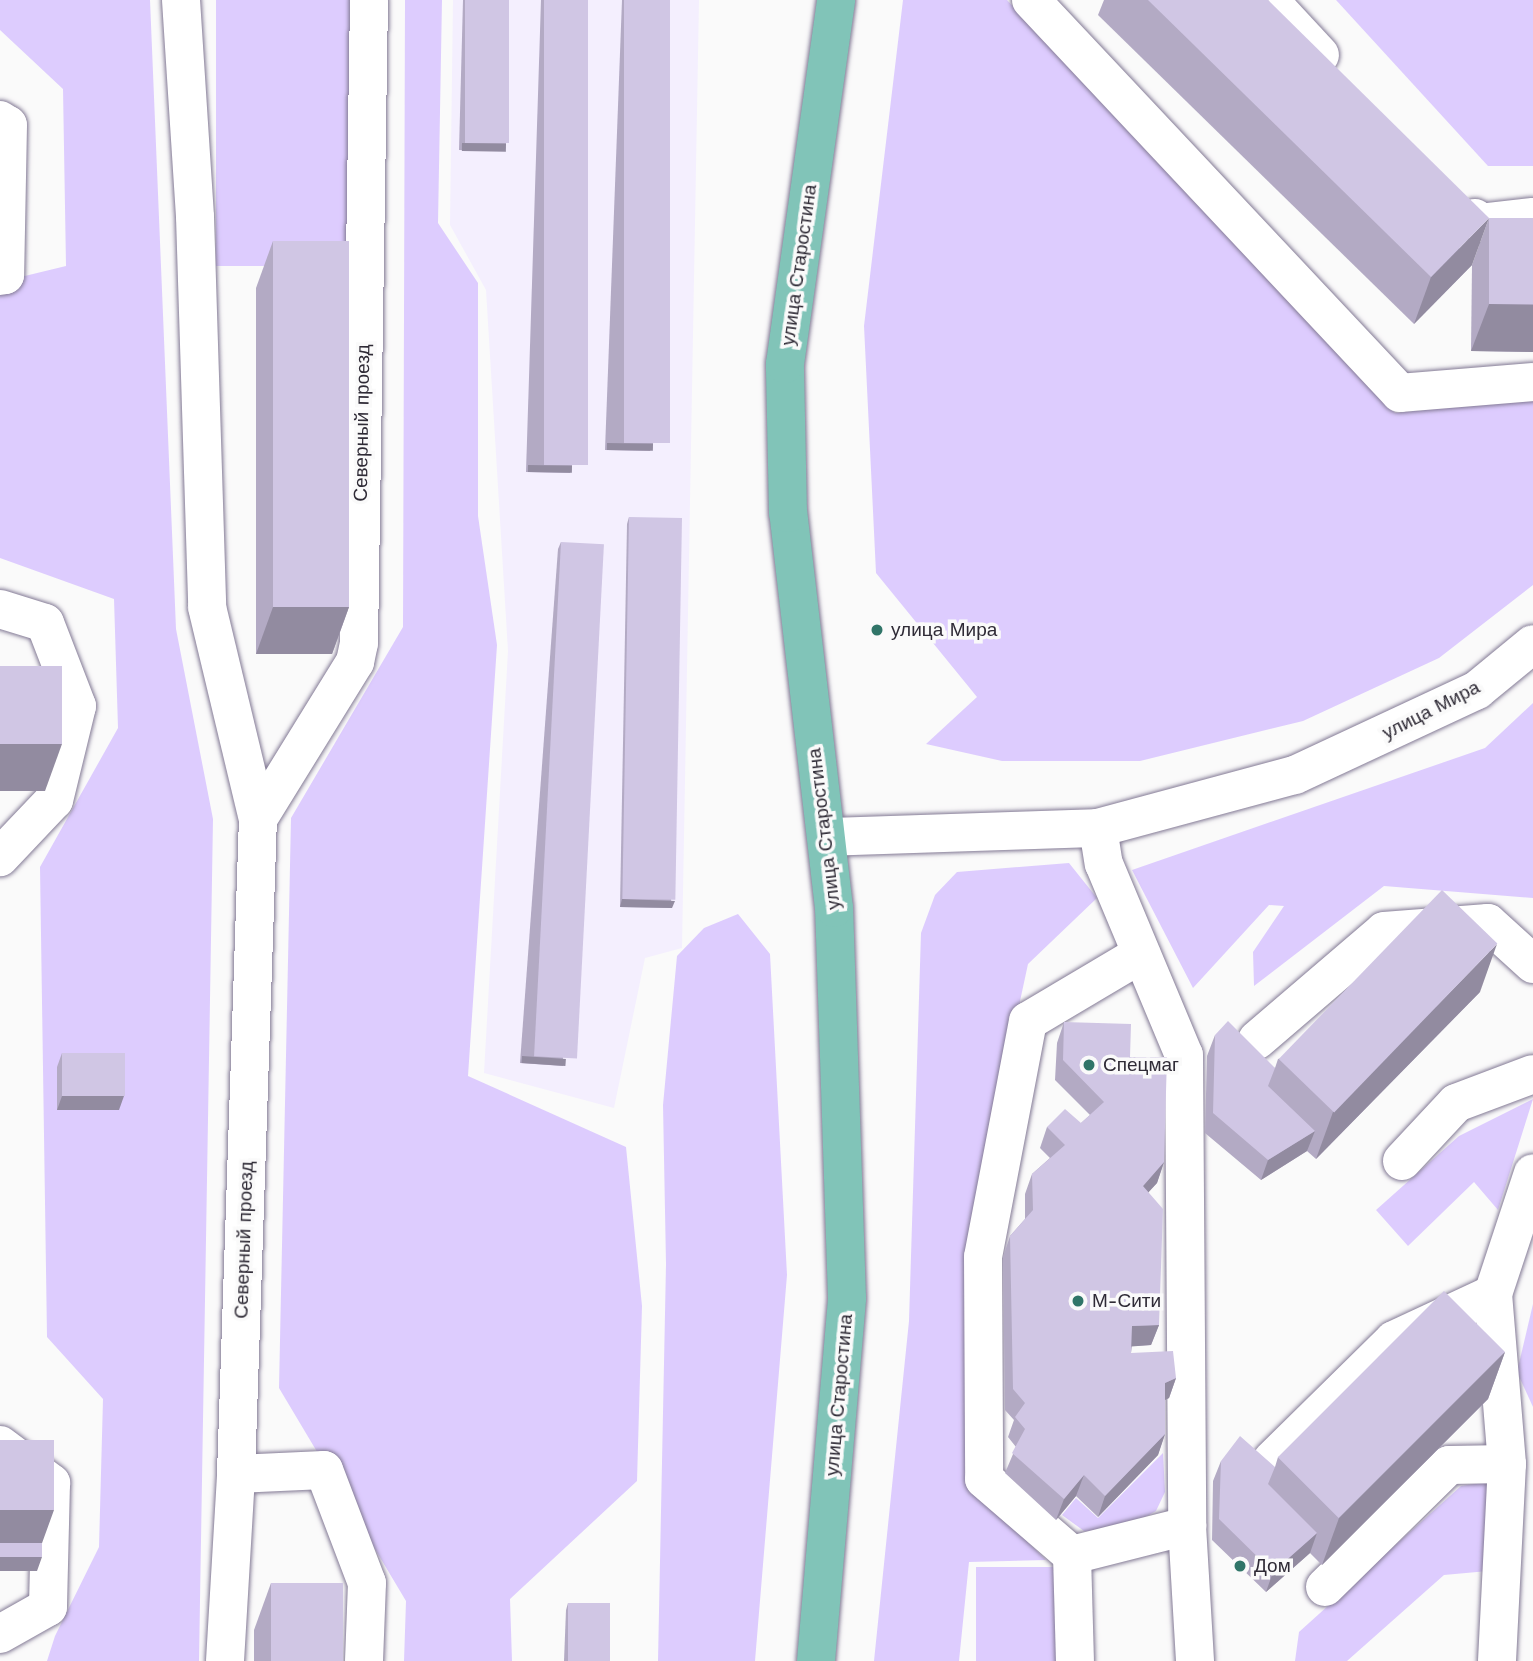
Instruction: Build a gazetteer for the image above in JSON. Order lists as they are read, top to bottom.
{
  "streets": {
    "main road": ["улица Старостина"],
    "street": ["Северный проезд", "улица Мира"]
  },
  "crossings": [
    ["улица Старостина", "улица Мира"]
  ],
  "places": [
    "улица Мира",
    "Спецмаг",
    "М-Сити",
    "Дом"
  ]
}
